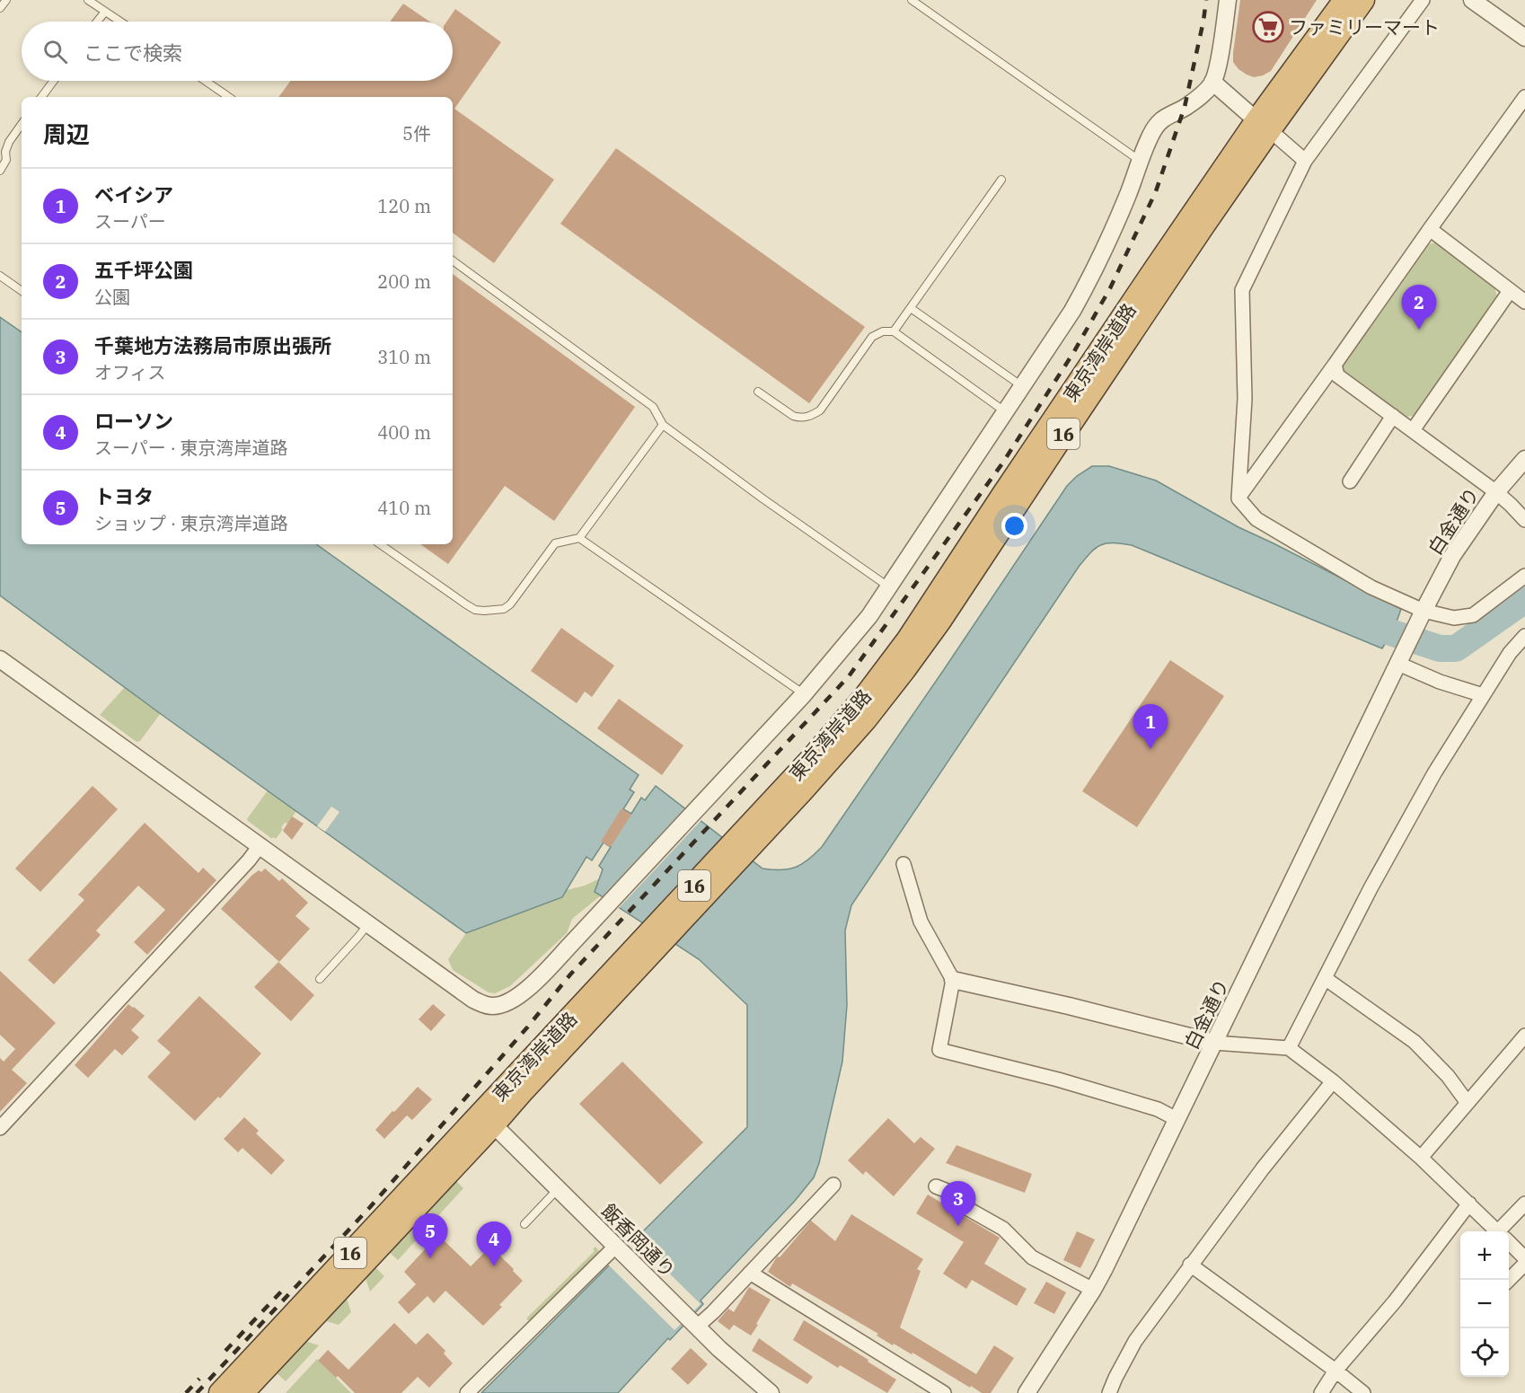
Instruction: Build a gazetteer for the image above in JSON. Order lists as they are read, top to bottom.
{
  "streets": {
    "highway": ["東京湾岸道路", "16"],
    "street": ["白金通り", "飯香岡通り"]
  },
  "crossings": [
    ["東京湾岸道路", "飯香岡通り"]
  ],
  "places": {
    "supermarket": ["ファミリーマート"]
  },
  "page": {
    "search": "ここで検索",
    "heading": ["周辺", "5件"],
    "list": [
      {
        "mark": "1",
        "name": "ベイシア",
        "note": "スーパー",
        "value": "120 m"
      },
      {
        "mark": "2",
        "name": "五千坪公園",
        "note": "公園",
        "value": "200 m"
      },
      {
        "mark": "3",
        "name": "千葉地方法務局市原出張所",
        "note": "オフィス",
        "value": "310 m"
      },
      {
        "mark": "4",
        "name": "ローソン",
        "note": "スーパー · 東京湾岸道路",
        "value": "400 m"
      },
      {
        "mark": "5",
        "name": "トヨタ",
        "note": "ショップ · 東京湾岸道路",
        "value": "410 m"
      }
    ],
    "pins": [
      "2",
      "1",
      "3",
      "5",
      "4"
    ],
    "map_buttons": ["+", "−"]
  }
}
